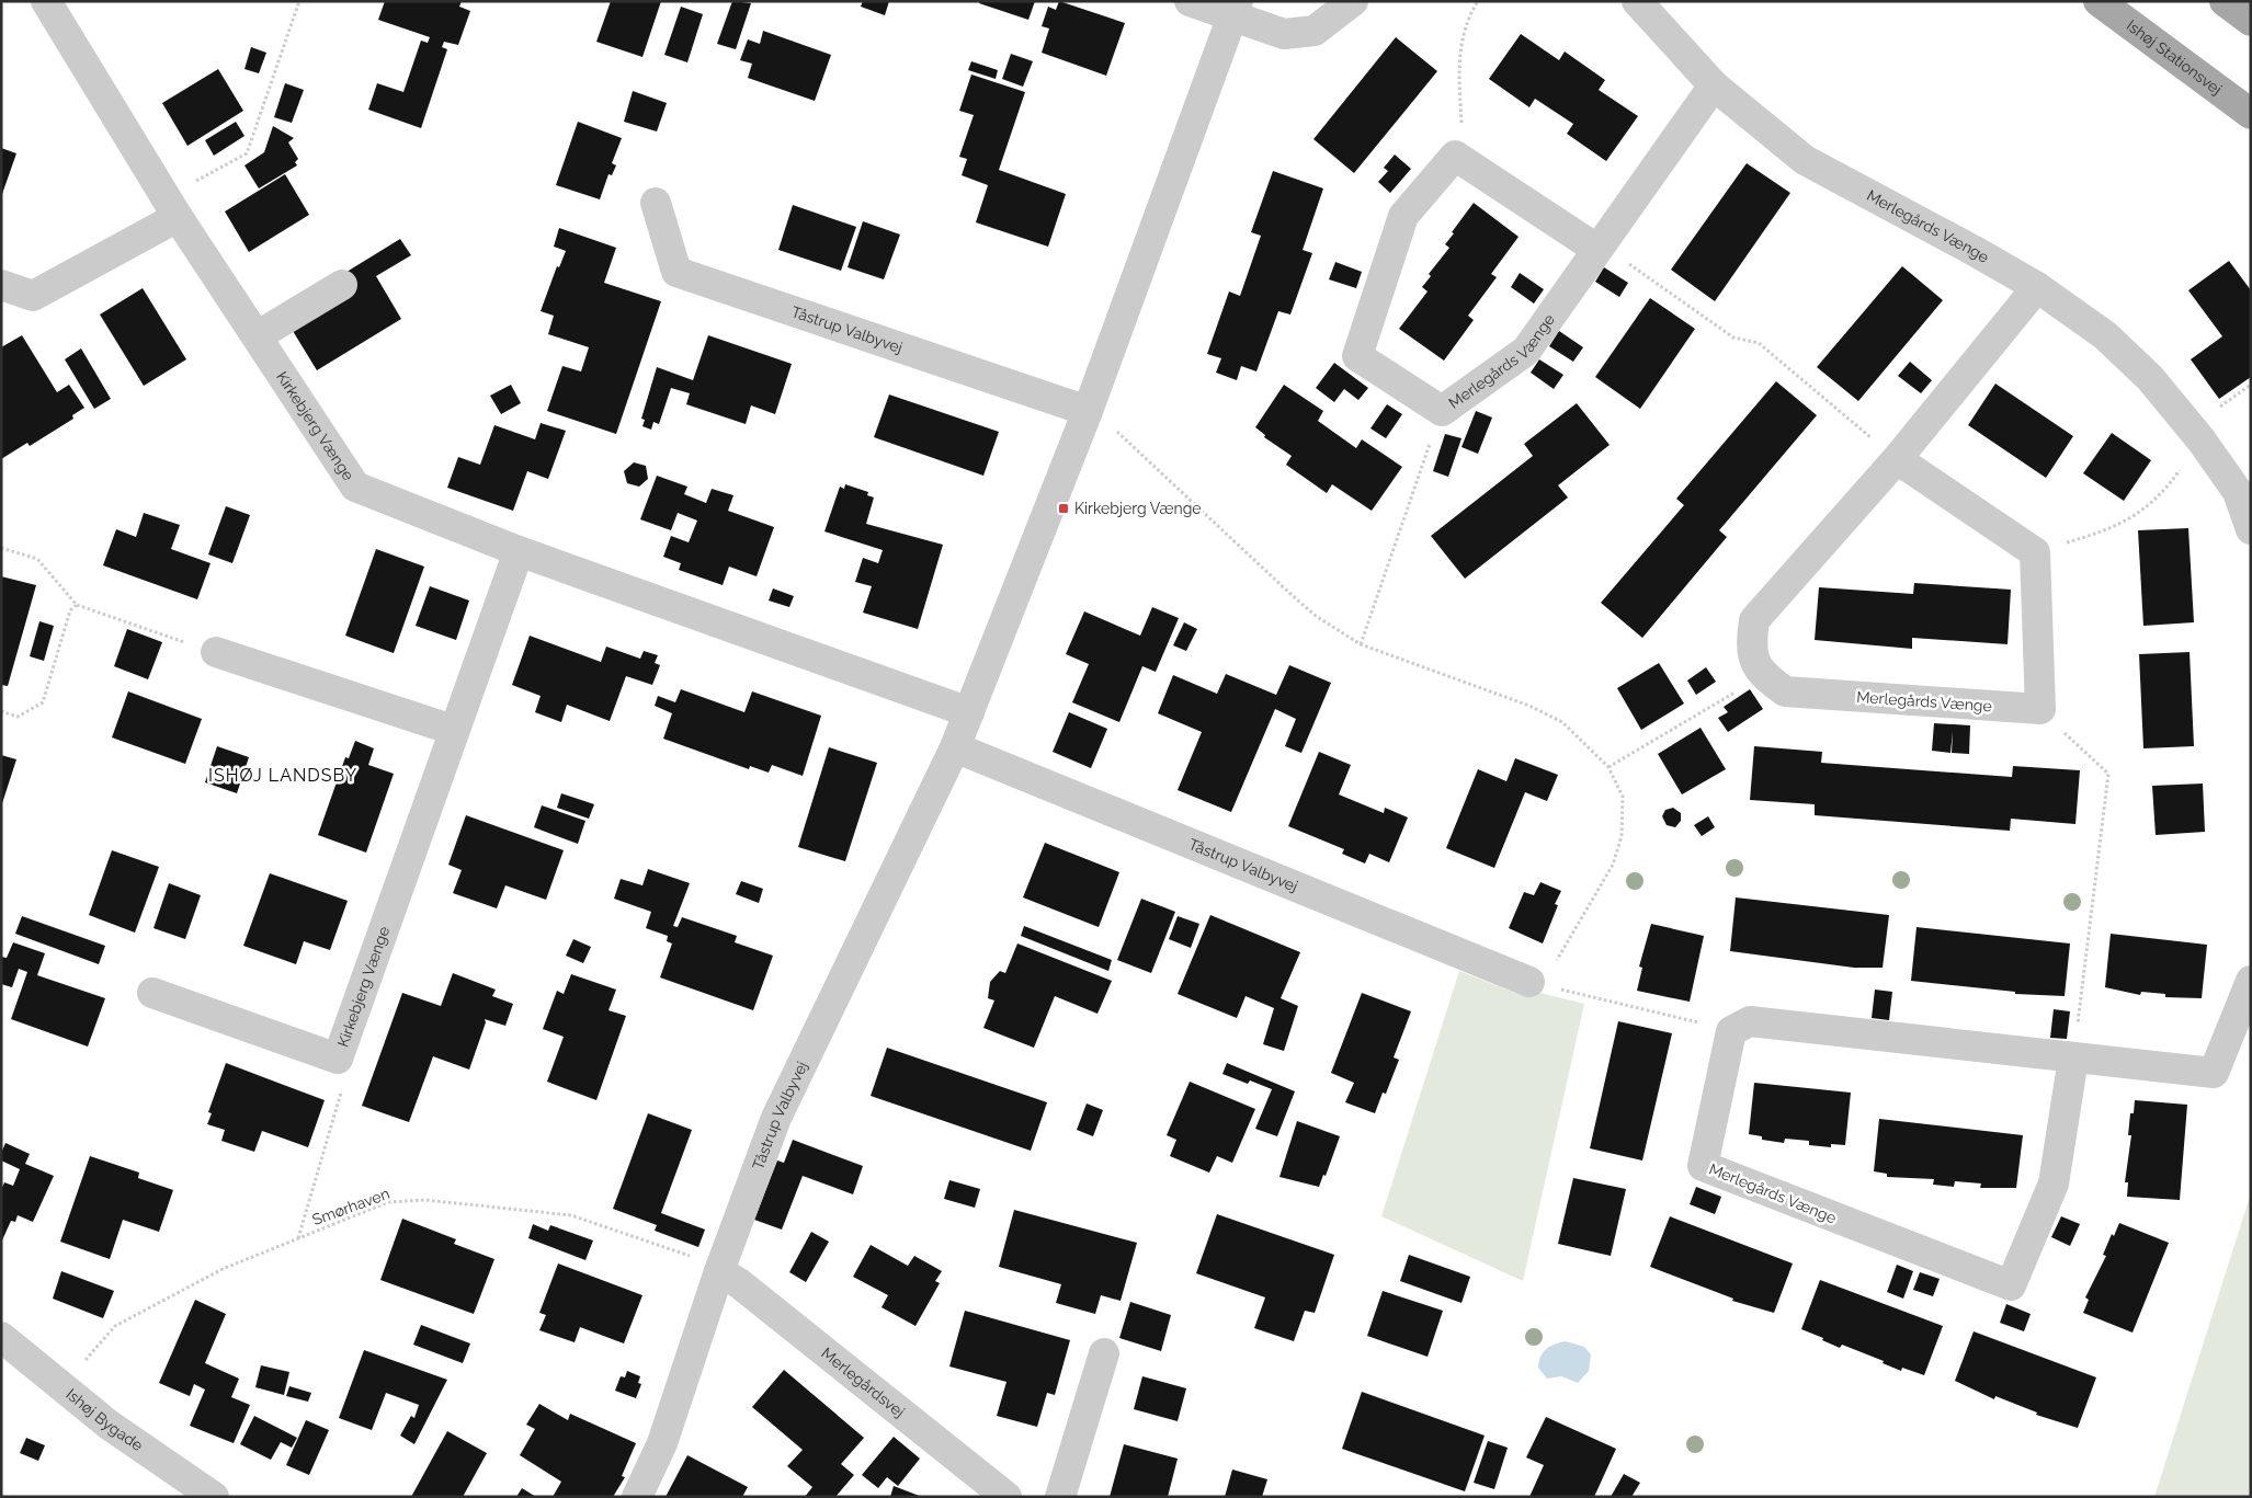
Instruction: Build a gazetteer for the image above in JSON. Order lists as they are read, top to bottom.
{
  "streets": {
    "main road": ["Ishøj Stationsvej"],
    "street": [
      "Merlegårds Vænge",
      "Tåstrup Valbyvej",
      "Kirkebjerg Vænge",
      "Merlegårdsvej",
      "Ishøj Bygade"
    ],
    "path": ["Smørhaven"]
  },
  "crossings": [
    ["Tåstrup Valbyvej", "Kirkebjerg Vænge"],
    ["Tåstrup Valbyvej", "Smørhaven"],
    ["Tåstrup Valbyvej", "Merlegårdsvej"],
    ["Smørhaven", "Merlegårdsvej"],
    ["Smørhaven", "Ishøj Bygade"]
  ],
  "districts": ["ISHØJ LANDSBY"],
  "places": {
    "transit": ["Kirkebjerg Vænge"]
  }
}
